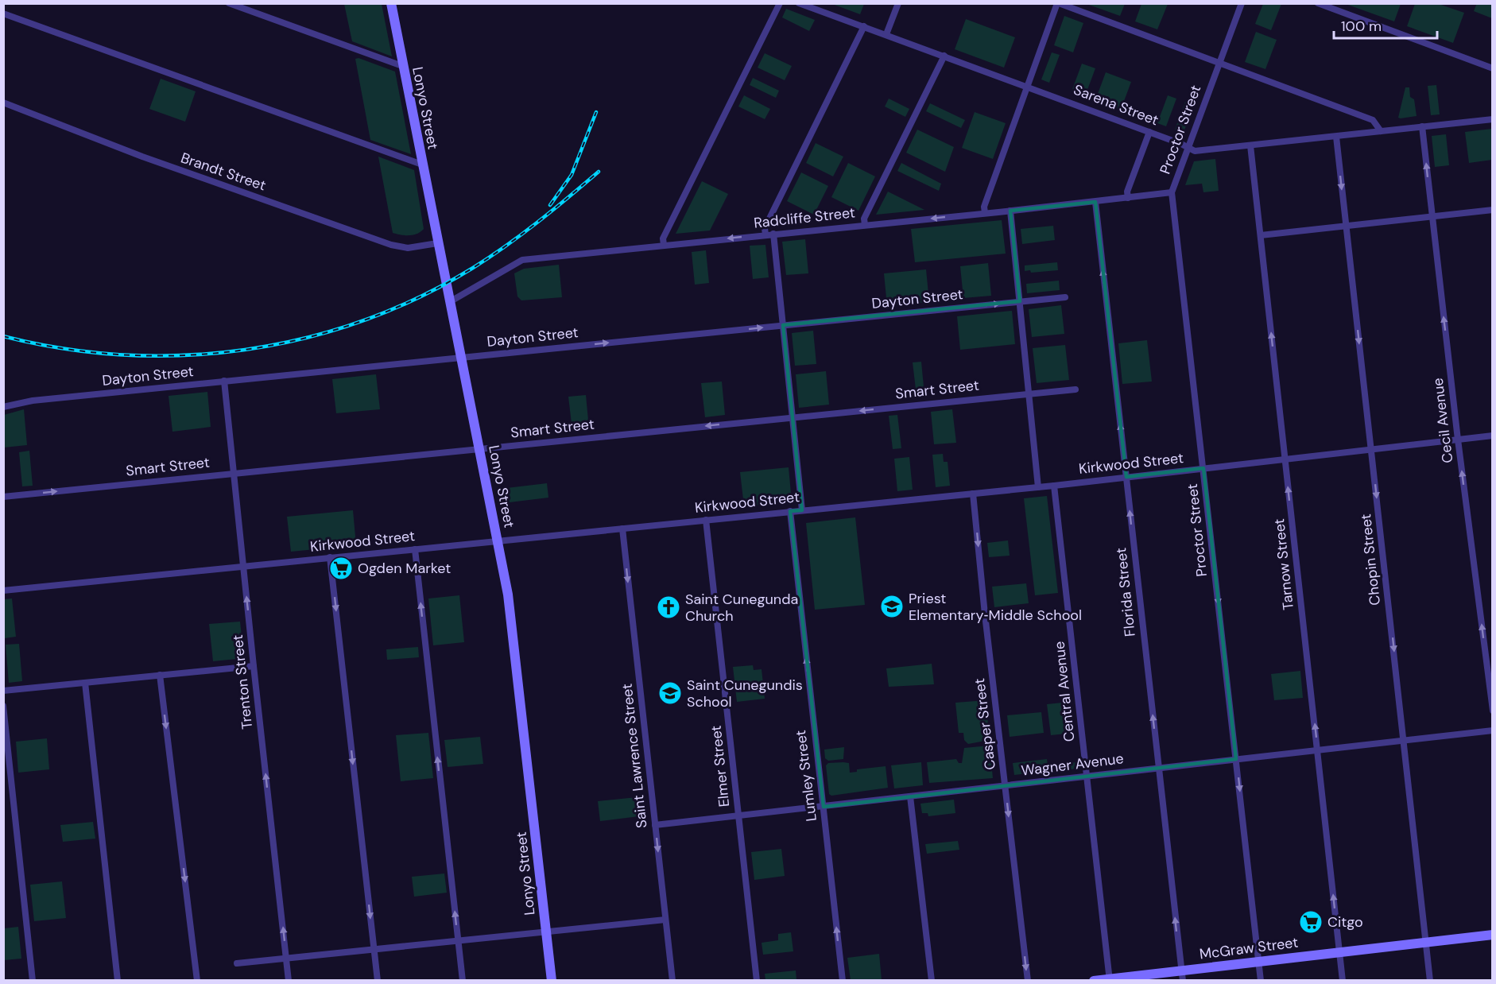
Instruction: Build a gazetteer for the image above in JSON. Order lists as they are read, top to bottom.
{
  "streets": {
    "street": [
      "Sarena Street",
      "Lonyo Street",
      "Proctor Street",
      "Brandt Street",
      "Radcliffe Street",
      "Dayton Street",
      "Smart Street",
      "Cecil Avenue",
      "Kirkwood Street",
      "Chopin Street",
      "Tarnow Street",
      "Florida Street",
      "Trenton Street",
      "Central Avenue",
      "Casper Street",
      "Saint Lawrence Street",
      "Wagner Avenue",
      "Elmer Street",
      "Lumley Street",
      "McGraw Street"
    ]
  },
  "crossings": [
    ["Sarena Street", "Proctor Street"],
    ["Sarena Street", "Cecil Avenue"],
    ["Sarena Street", "Chopin Street"],
    ["Sarena Street", "Tarnow Street"],
    ["Lonyo Street", "Brandt Street"],
    ["Lonyo Street", "Radcliffe Street"],
    ["Lonyo Street", "Dayton Street"],
    ["Lonyo Street", "Smart Street"],
    ["Lonyo Street", "Kirkwood Street"],
    ["Proctor Street", "Radcliffe Street"],
    ["Proctor Street", "Kirkwood Street"],
    ["Proctor Street", "Wagner Avenue"],
    ["Proctor Street", "McGraw Street"],
    ["Radcliffe Street", "Florida Street"],
    ["Dayton Street", "Trenton Street"],
    ["Smart Street", "Trenton Street"],
    ["Cecil Avenue", "Kirkwood Street"],
    ["Kirkwood Street", "Chopin Street"],
    ["Kirkwood Street", "Tarnow Street"],
    ["Kirkwood Street", "Florida Street"],
    ["Kirkwood Street", "Trenton Street"],
    ["Kirkwood Street", "Central Avenue"],
    ["Kirkwood Street", "Casper Street"],
    ["Kirkwood Street", "Saint Lawrence Street"],
    ["Kirkwood Street", "Elmer Street"],
    ["Kirkwood Street", "Lumley Street"],
    ["Chopin Street", "Wagner Avenue"],
    ["Chopin Street", "McGraw Street"],
    ["Tarnow Street", "Wagner Avenue"],
    ["Tarnow Street", "McGraw Street"],
    ["Florida Street", "Wagner Avenue"],
    ["Florida Street", "McGraw Street"],
    ["Central Avenue", "Wagner Avenue"],
    ["Central Avenue", "McGraw Street"],
    ["Casper Street", "Wagner Avenue"],
    ["Saint Lawrence Street", "Wagner Avenue"],
    ["Wagner Avenue", "Elmer Street"],
    ["Wagner Avenue", "Lumley Street"]
  ],
  "one_way": [
    "Proctor Street",
    "Dayton Street",
    "Cecil Avenue",
    "Chopin Street",
    "Tarnow Street",
    "Florida Street",
    "Trenton Street",
    "Casper Street",
    "Saint Lawrence Street",
    "Lumley Street"
  ],
  "places": {
    "supermarket": ["Ogden Market", "Citgo"],
    "school or university": ["Priest Elementary‑Middle School", "Saint Cunegundis School"],
    "church": ["Saint Cunegunda Church"]
  },
  "scale_bar": "100 m"
}
